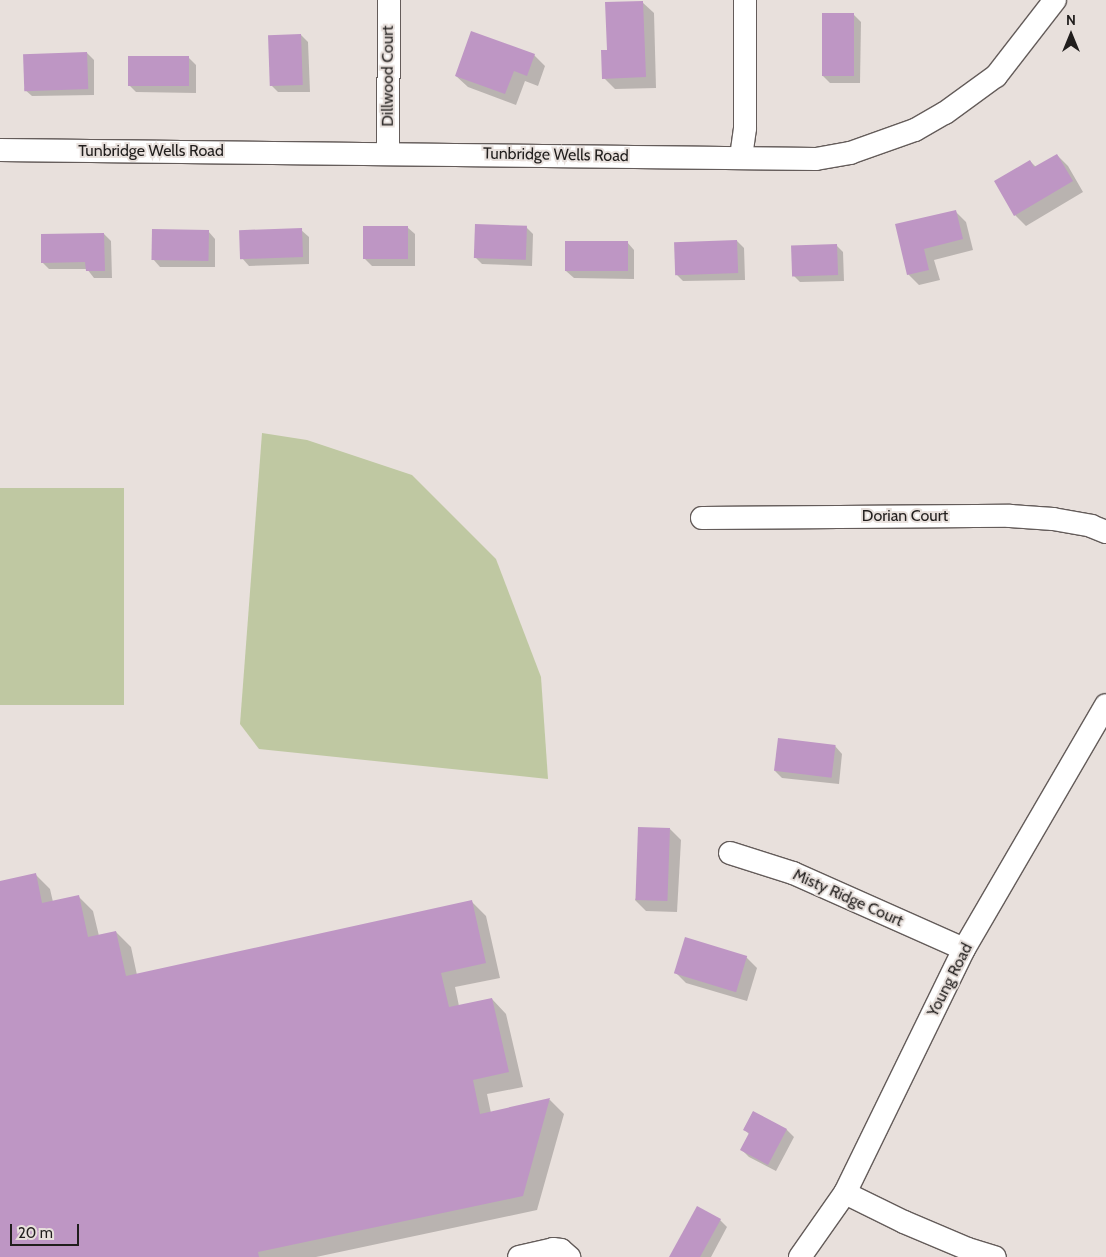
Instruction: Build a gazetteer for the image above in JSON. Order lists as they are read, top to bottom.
{
  "streets": {
    "street": [
      "Dillwood Court",
      "Tunbridge Wells Road",
      "Dorian Court",
      "Misty Ridge Court",
      "Young Road"
    ]
  },
  "crossings": [
    ["Dillwood Court", "Tunbridge Wells Road"],
    ["Misty Ridge Court", "Young Road"]
  ],
  "scale_bar": "20 m",
  "north": "top"
}
